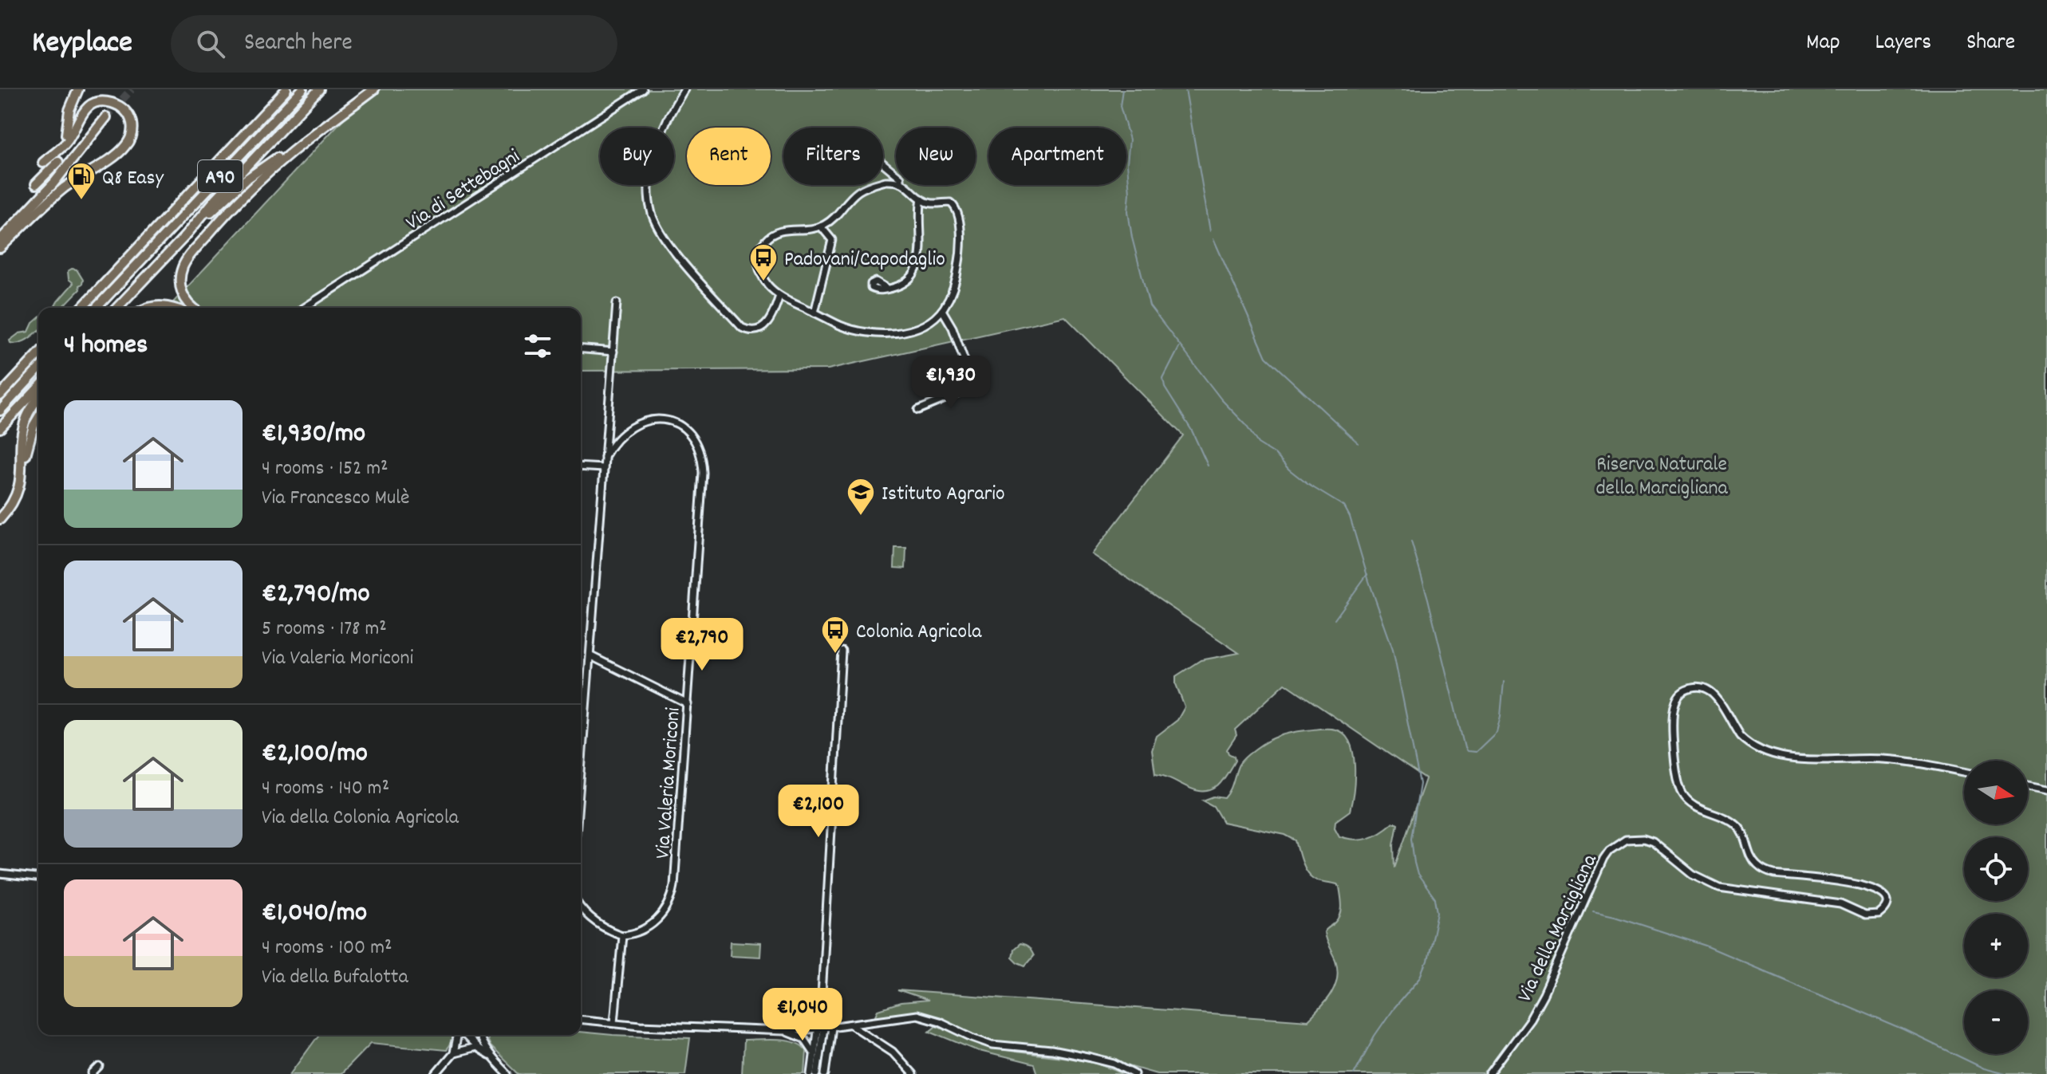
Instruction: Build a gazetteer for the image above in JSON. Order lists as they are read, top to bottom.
{
  "streets": {
    "highway": ["A90"],
    "street": ["Via di Settebagni", "Via Valeria Moriconi", "Via della Marcigliana"]
  },
  "parks": ["Riserva Naturale della Marcigliana"],
  "places": {
    "fuel station": ["Q8 Easy"],
    "bus stop": ["Padovani/Capodaglio", "Colonia Agricola"],
    "school or university": ["Istituto Agrario"]
  },
  "north": "right",
  "page": {
    "header": "Keyplace",
    "search": "Search here",
    "nav": ["Map", "Layers", "Share"],
    "chip": [
      "Buy",
      "Rent",
      "Filters",
      "New",
      "Apartment"
    ],
    "heading": "4 homes",
    "price": [
      "€1,930",
      "€2,790",
      "€2,100",
      "€1,040"
    ],
    "list": [
      {
        "name": "€1,930/mo",
        "note": "4 rooms · 152 m² · Via Francesco Mulè"
      },
      {
        "name": "€2,790/mo",
        "note": "5 rooms · 178 m² · Via Valeria Moriconi"
      },
      {
        "name": "€2,100/mo",
        "note": "4 rooms · 140 m² · Via della Colonia Agricola"
      },
      {
        "name": "€1,040/mo",
        "note": "4 rooms · 100 m² · Via della Bufalotta"
      }
    ],
    "map_buttons": ["+", "−"]
  }
}
